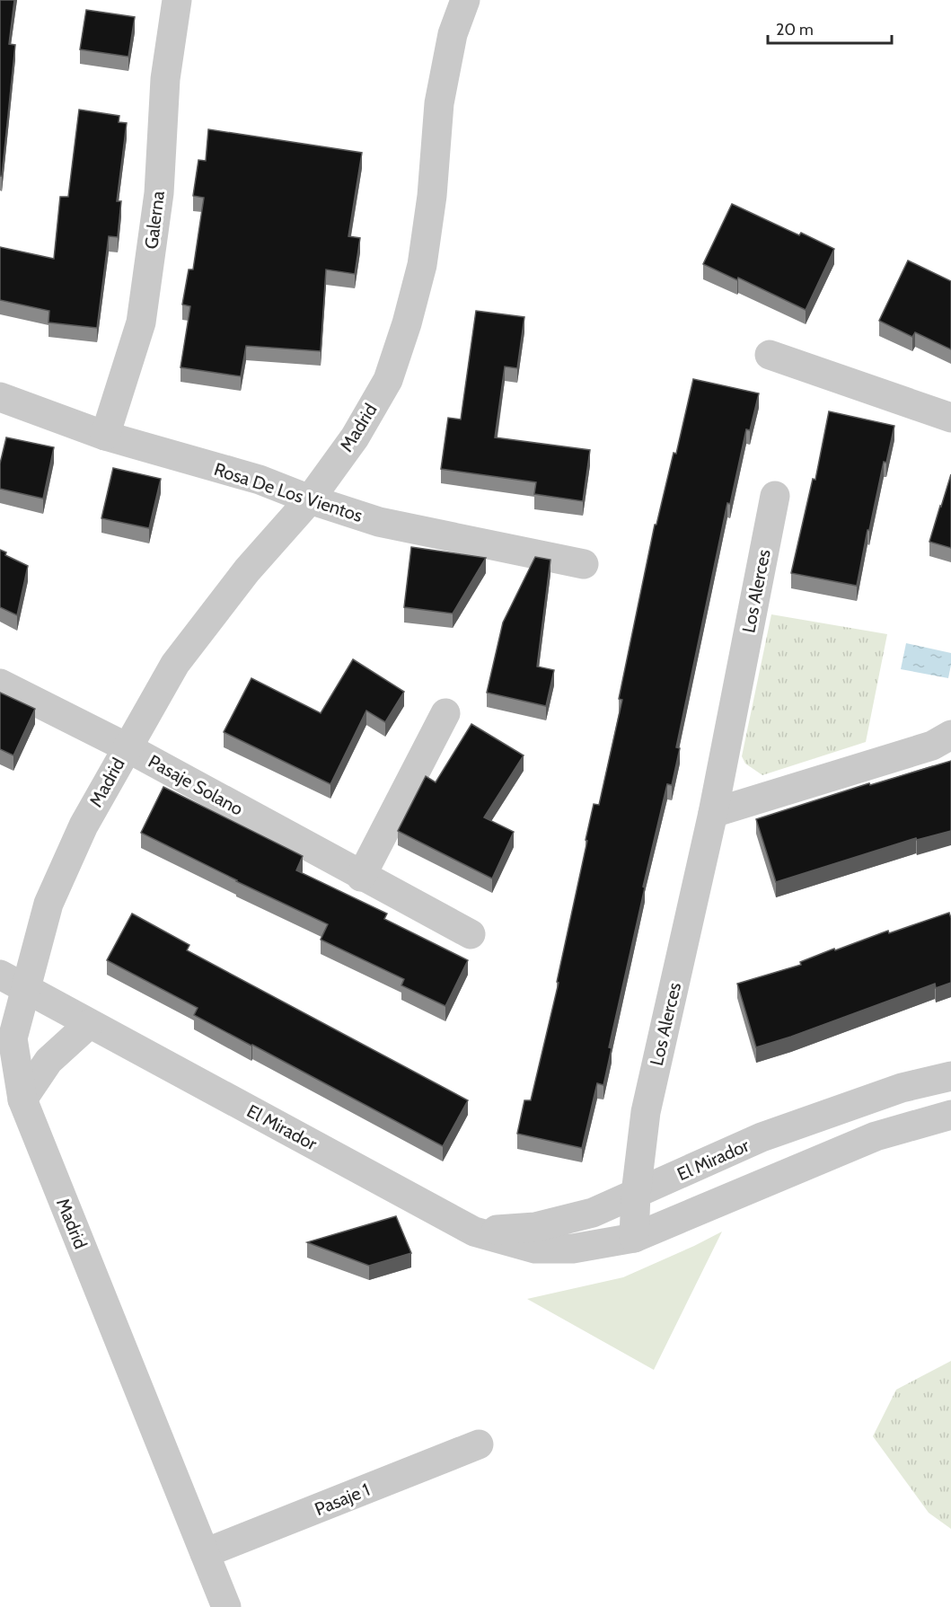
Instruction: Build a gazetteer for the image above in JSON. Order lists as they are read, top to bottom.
{
  "streets": {
    "street": [
      "Galerna",
      "Madrid",
      "Rosa De Los Vientos",
      "Los Alerces",
      "Pasaje Solano",
      "El Mirador",
      "Pasaje 1"
    ]
  },
  "crossings": [
    ["Galerna", "Rosa De Los Vientos"],
    ["Madrid", "Rosa De Los Vientos"],
    ["Madrid", "Pasaje Solano"],
    ["Madrid", "El Mirador"],
    ["Madrid", "Pasaje 1"],
    ["Los Alerces", "El Mirador"]
  ],
  "scale_bar": "20 m"
}
